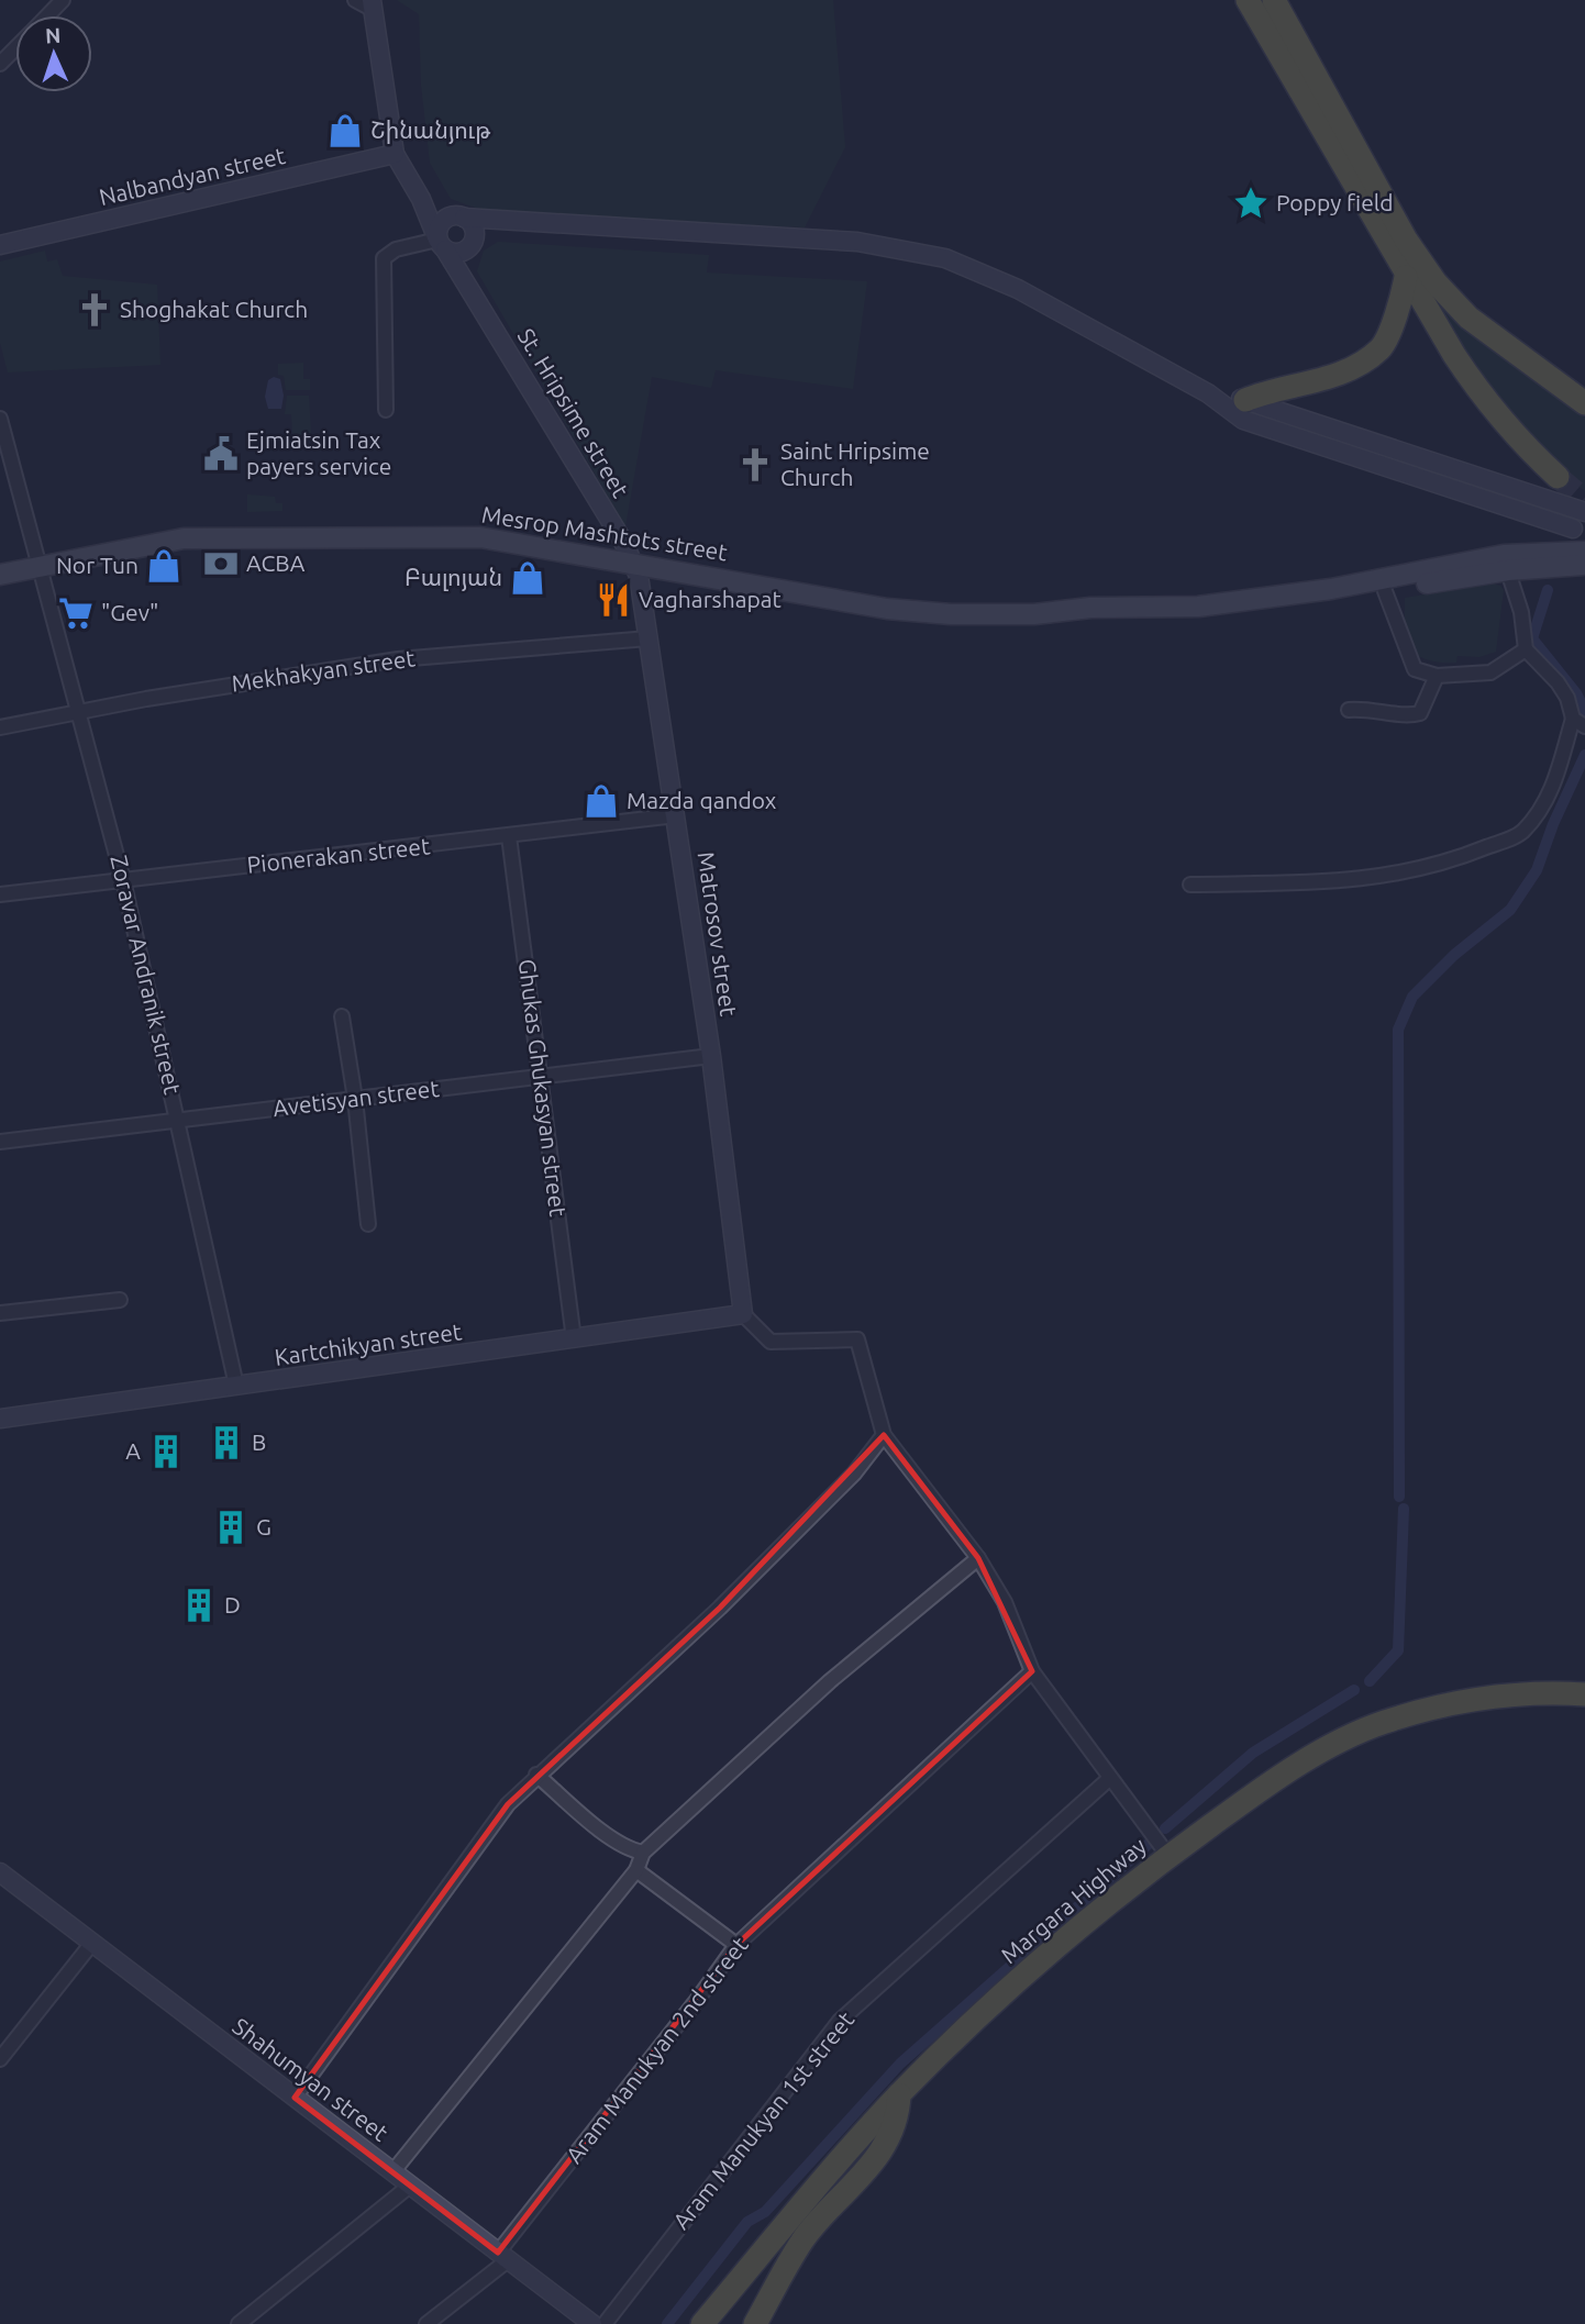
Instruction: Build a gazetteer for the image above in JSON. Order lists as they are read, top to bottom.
{
  "streets": {
    "highway": ["Margara Highway"],
    "main road": ["Mesrop Mashtots street"],
    "street": [
      "Nalbandyan street",
      "St. Hripsime street",
      "Mekhakyan street",
      "Pionerakan street",
      "Matrosov street",
      "Zoravar Andranik street",
      "Ghukas Ghukasyan street",
      "Avetisyan street",
      "Kartchikyan street",
      "Aram Manukyan 2nd street",
      "Shahumyan street",
      "Aram Manukyan 1st street"
    ]
  },
  "crossings": [
    ["Nalbandyan street", "St. Hripsime street"],
    ["St. Hripsime street", "Mesrop Mashtots street"],
    ["St. Hripsime street", "Matrosov street"],
    ["Mesrop Mashtots street", "Matrosov street"],
    ["Mesrop Mashtots street", "Zoravar Andranik street"],
    ["Mekhakyan street", "Matrosov street"],
    ["Mekhakyan street", "Zoravar Andranik street"],
    ["Pionerakan street", "Matrosov street"],
    ["Pionerakan street", "Zoravar Andranik street"],
    ["Pionerakan street", "Ghukas Ghukasyan street"],
    ["Matrosov street", "Avetisyan street"],
    ["Matrosov street", "Kartchikyan street"],
    ["Zoravar Andranik street", "Avetisyan street"],
    ["Zoravar Andranik street", "Kartchikyan street"],
    ["Ghukas Ghukasyan street", "Avetisyan street"],
    ["Ghukas Ghukasyan street", "Kartchikyan street"],
    ["Aram Manukyan 2nd street", "Shahumyan street"],
    ["Shahumyan street", "Aram Manukyan 1st street"]
  ],
  "places": {
    "shop": [
      "Շինանյութ",
      "Nor Tun",
      "Բալոյան",
      "Mazda qandox"
    ],
    "place": ["Poppy field"],
    "church": ["Shoghakat Church", "Saint Hripsime Church"],
    "public building": ["Ejmiatsin Tax payers service"],
    "bank": ["ACBA"],
    "restaurant": ["Vagharshapat"],
    "supermarket": ["\"Gev\""],
    "building": [
      "B",
      "A",
      "G",
      "D"
    ]
  },
  "north": "top"
}
